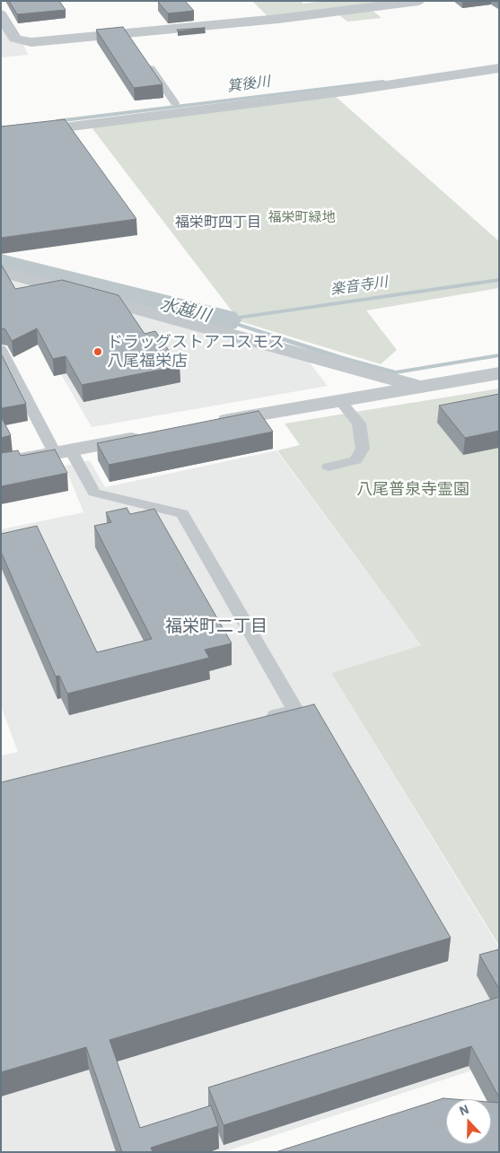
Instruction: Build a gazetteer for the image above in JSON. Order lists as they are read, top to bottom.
{
  "districts": ["福栄町四丁目", "福栄町二丁目"],
  "water": ["箕後川", "楽音寺川", "水越川"],
  "parks": ["福栄町緑地", "八尾普泉寺霊園"],
  "places": ["ドラッグストアコスモス 八尾福栄店"],
  "north": "top"
}
